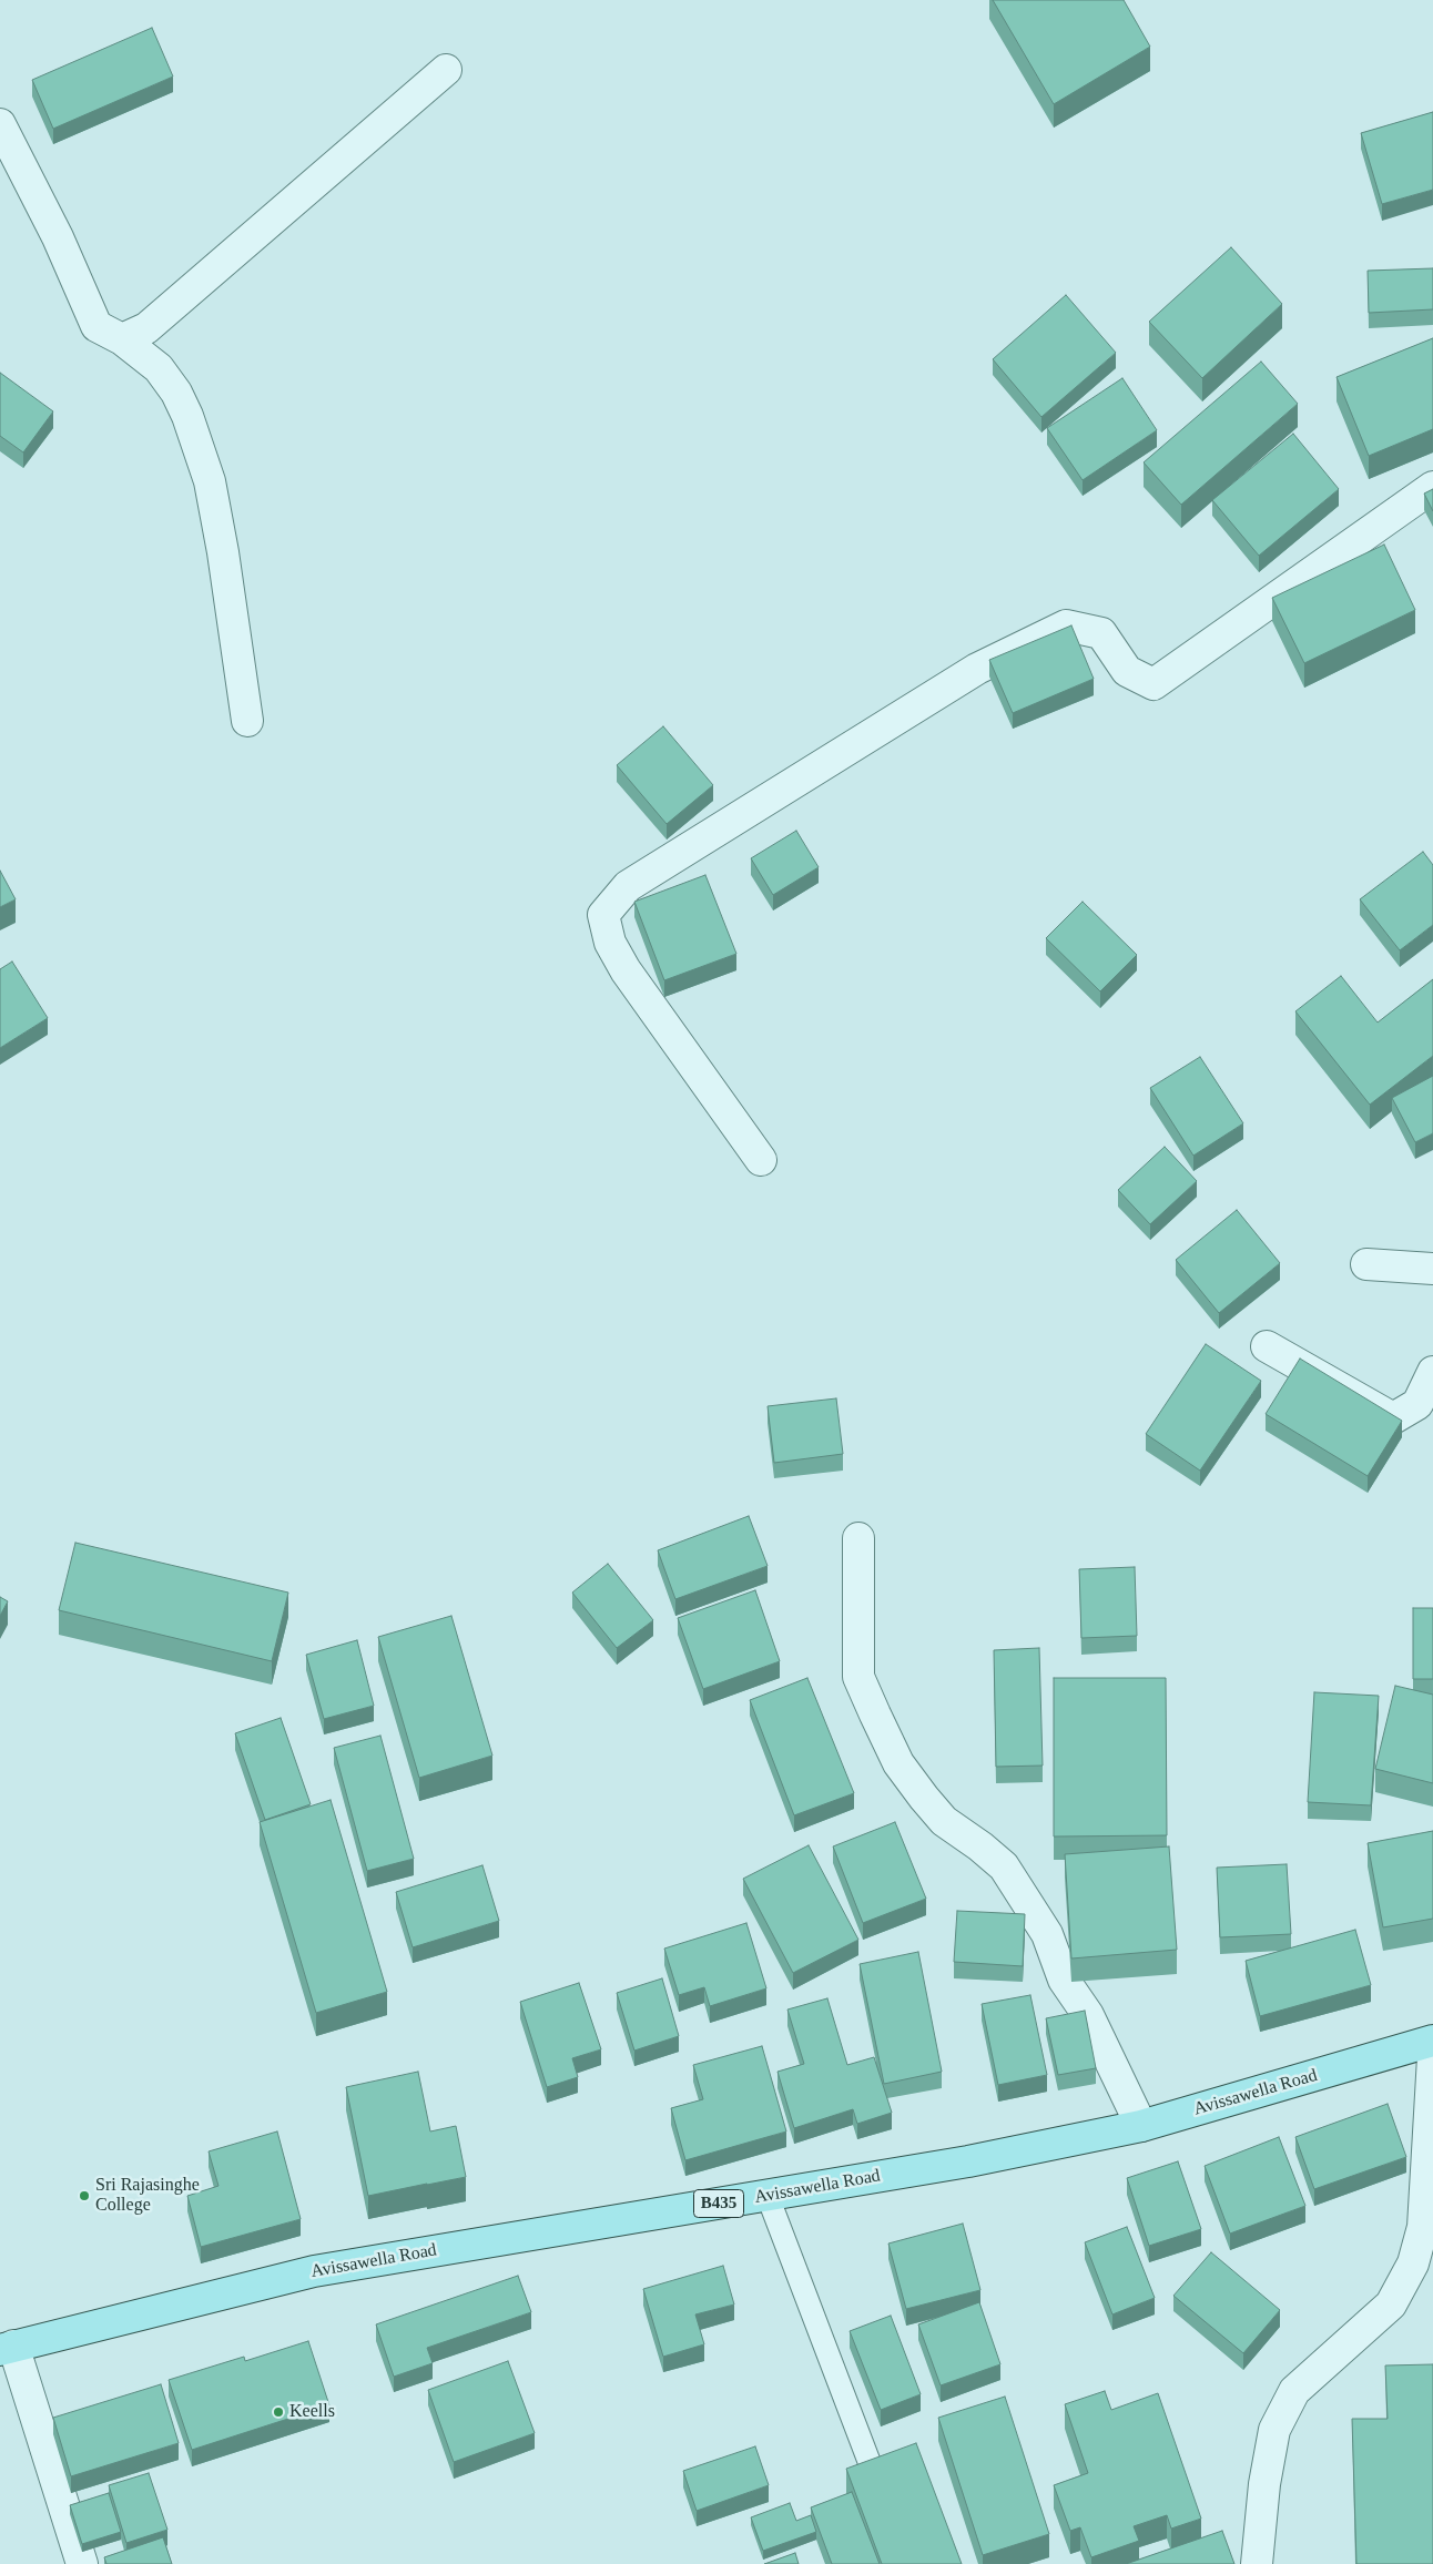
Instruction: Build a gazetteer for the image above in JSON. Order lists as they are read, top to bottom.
{
  "streets": {
    "main road": ["Avissawella Road", "B435"]
  },
  "places": ["Sri Rajasinghe College", "Keells"]
}
